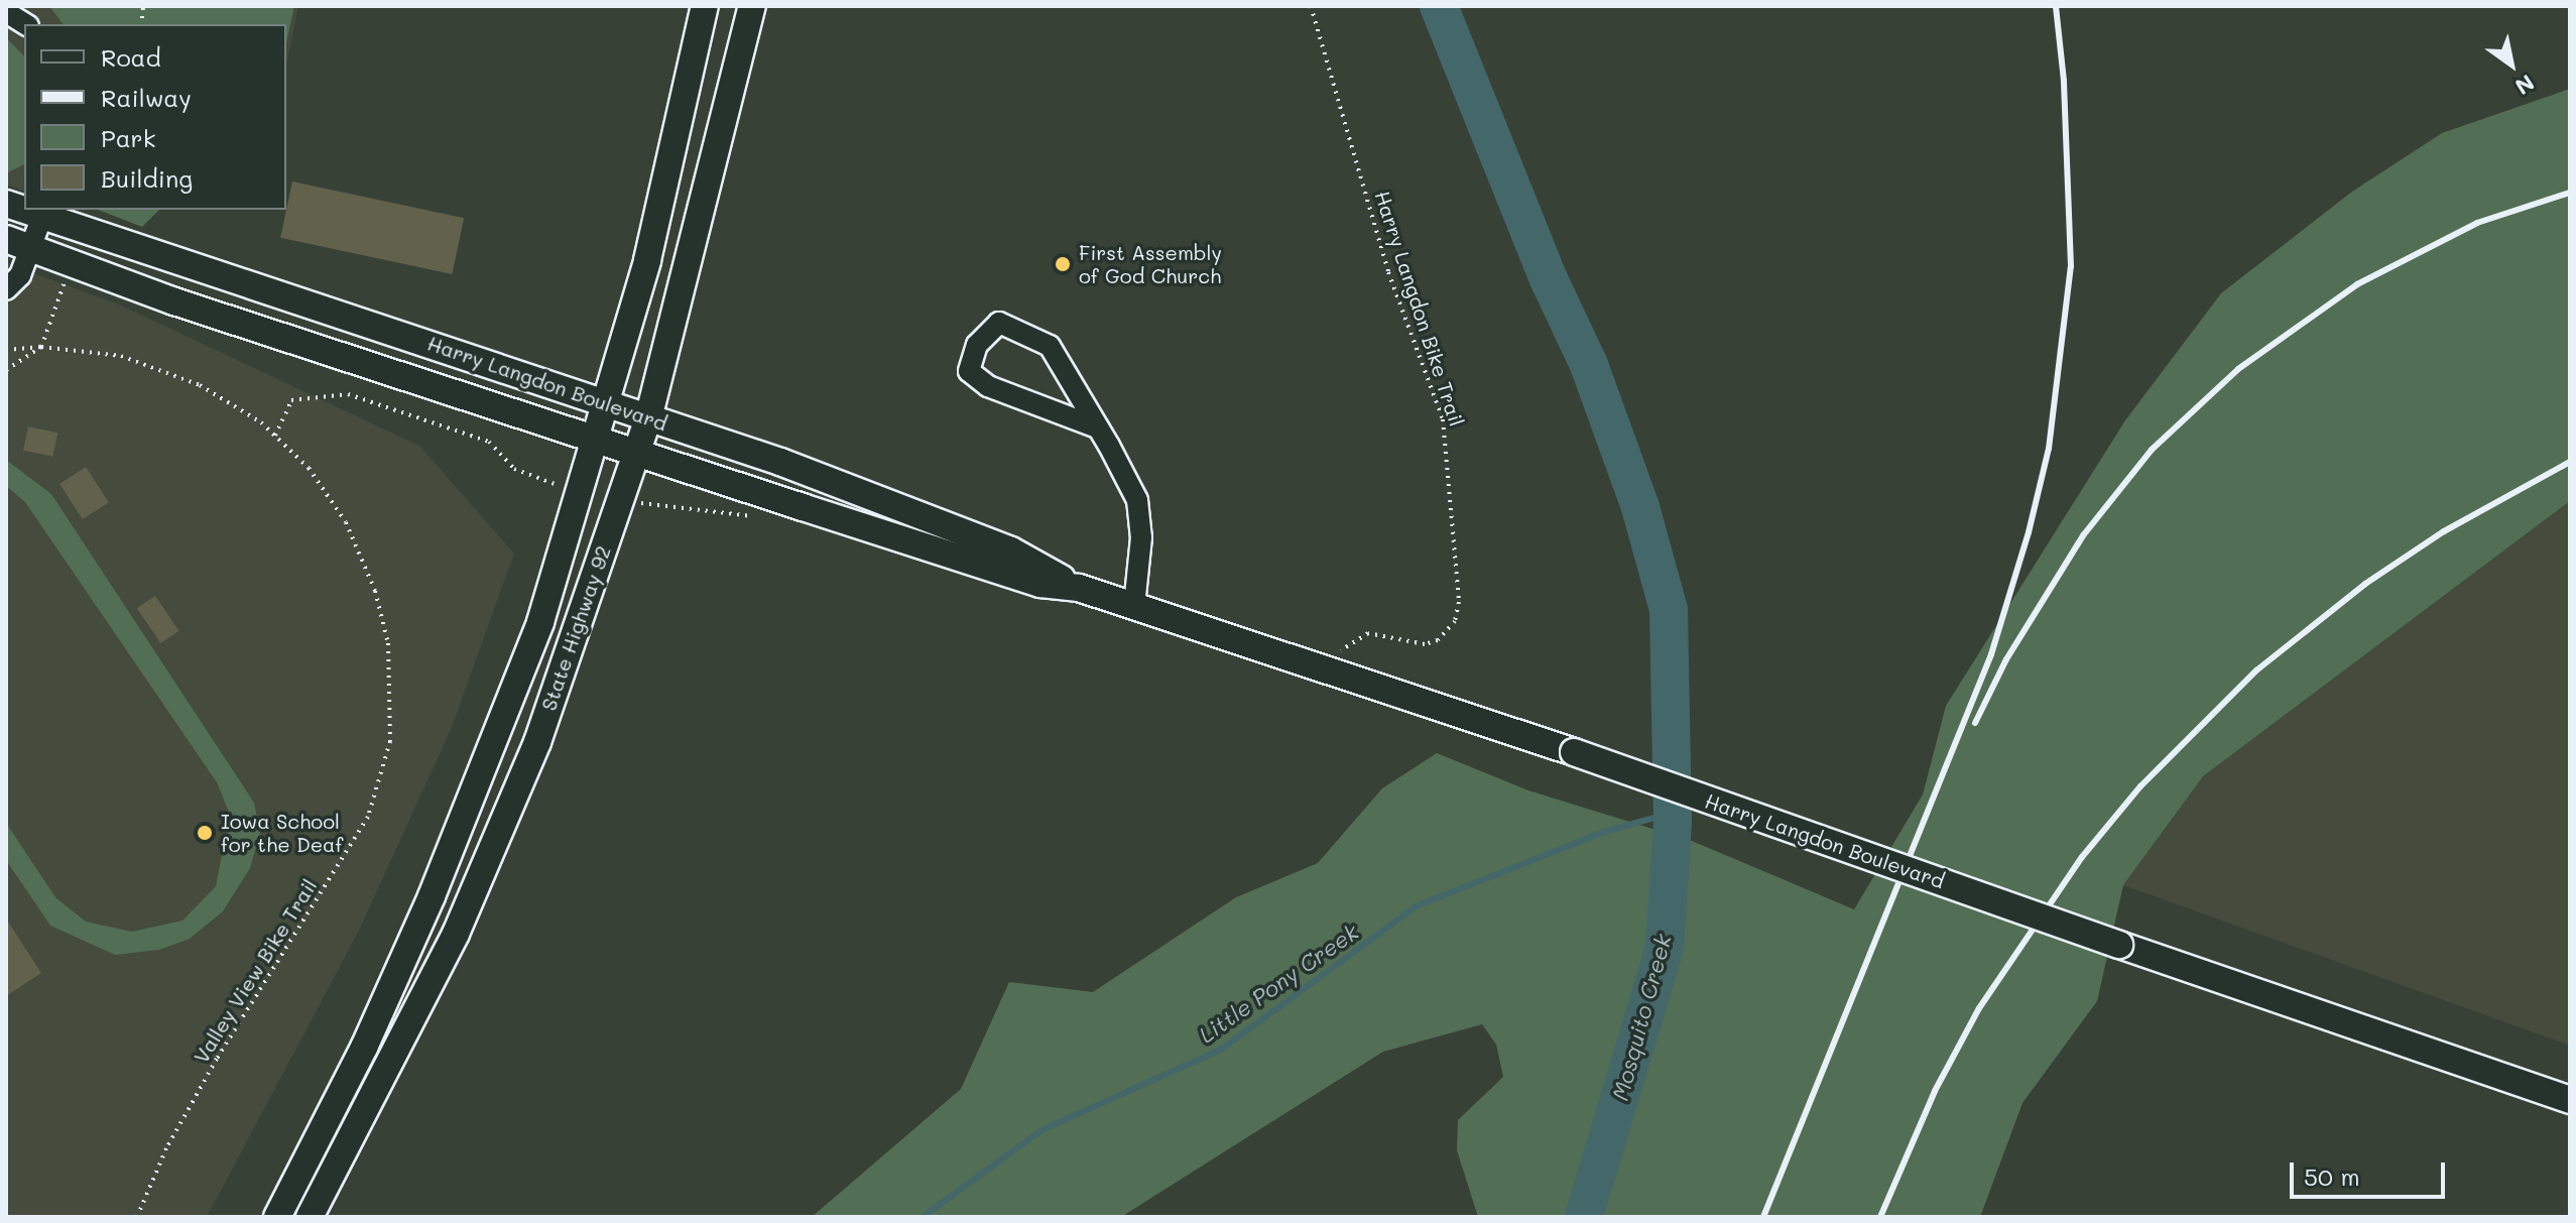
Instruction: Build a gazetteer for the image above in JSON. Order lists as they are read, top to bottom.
{
  "streets": {
    "main road": ["Harry Langdon Boulevard", "State Highway 92"],
    "path": ["Harry Langdon Bike Trail", "Valley View Bike Trail"]
  },
  "crossings": [
    ["Harry Langdon Bike Trail", "Harry Langdon Boulevard"],
    ["Harry Langdon Boulevard", "State Highway 92"]
  ],
  "water": ["Little Pony Creek", "Mosquito Creek"],
  "places": ["First Assembly of God Church", "Iowa School for the Deaf"],
  "legend": [
    "Road",
    "Railway",
    "Park",
    "Building"
  ],
  "scale_bar": "50 m",
  "north": "bottom right"
}
